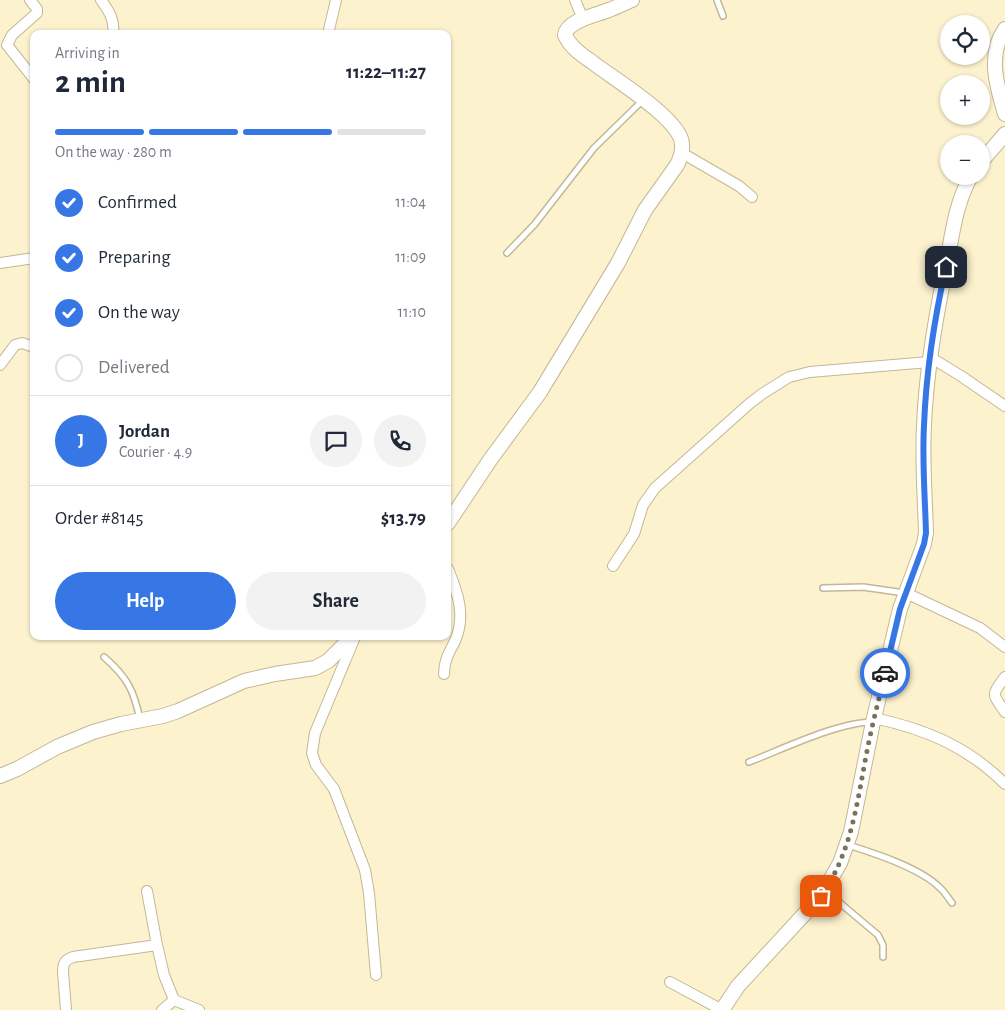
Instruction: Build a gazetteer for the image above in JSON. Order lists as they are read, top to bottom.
{
  "page": {
    "map_buttons": ["+", "−"],
    "heading": ["2 min", "Arriving in", "11:22–11:27"],
    "panel": [
      "Jordan",
      "Courier · 4.9",
      "Order #8145",
      "$13.79"
    ],
    "bar": "On the way · 280 m",
    "list": [
      ["Confirmed", "11:04"],
      ["Preparing", "11:09"],
      ["On the way", "11:10"],
      "Delivered"
    ],
    "round": "J",
    "buttons": ["Help", "Share"]
  }
}
